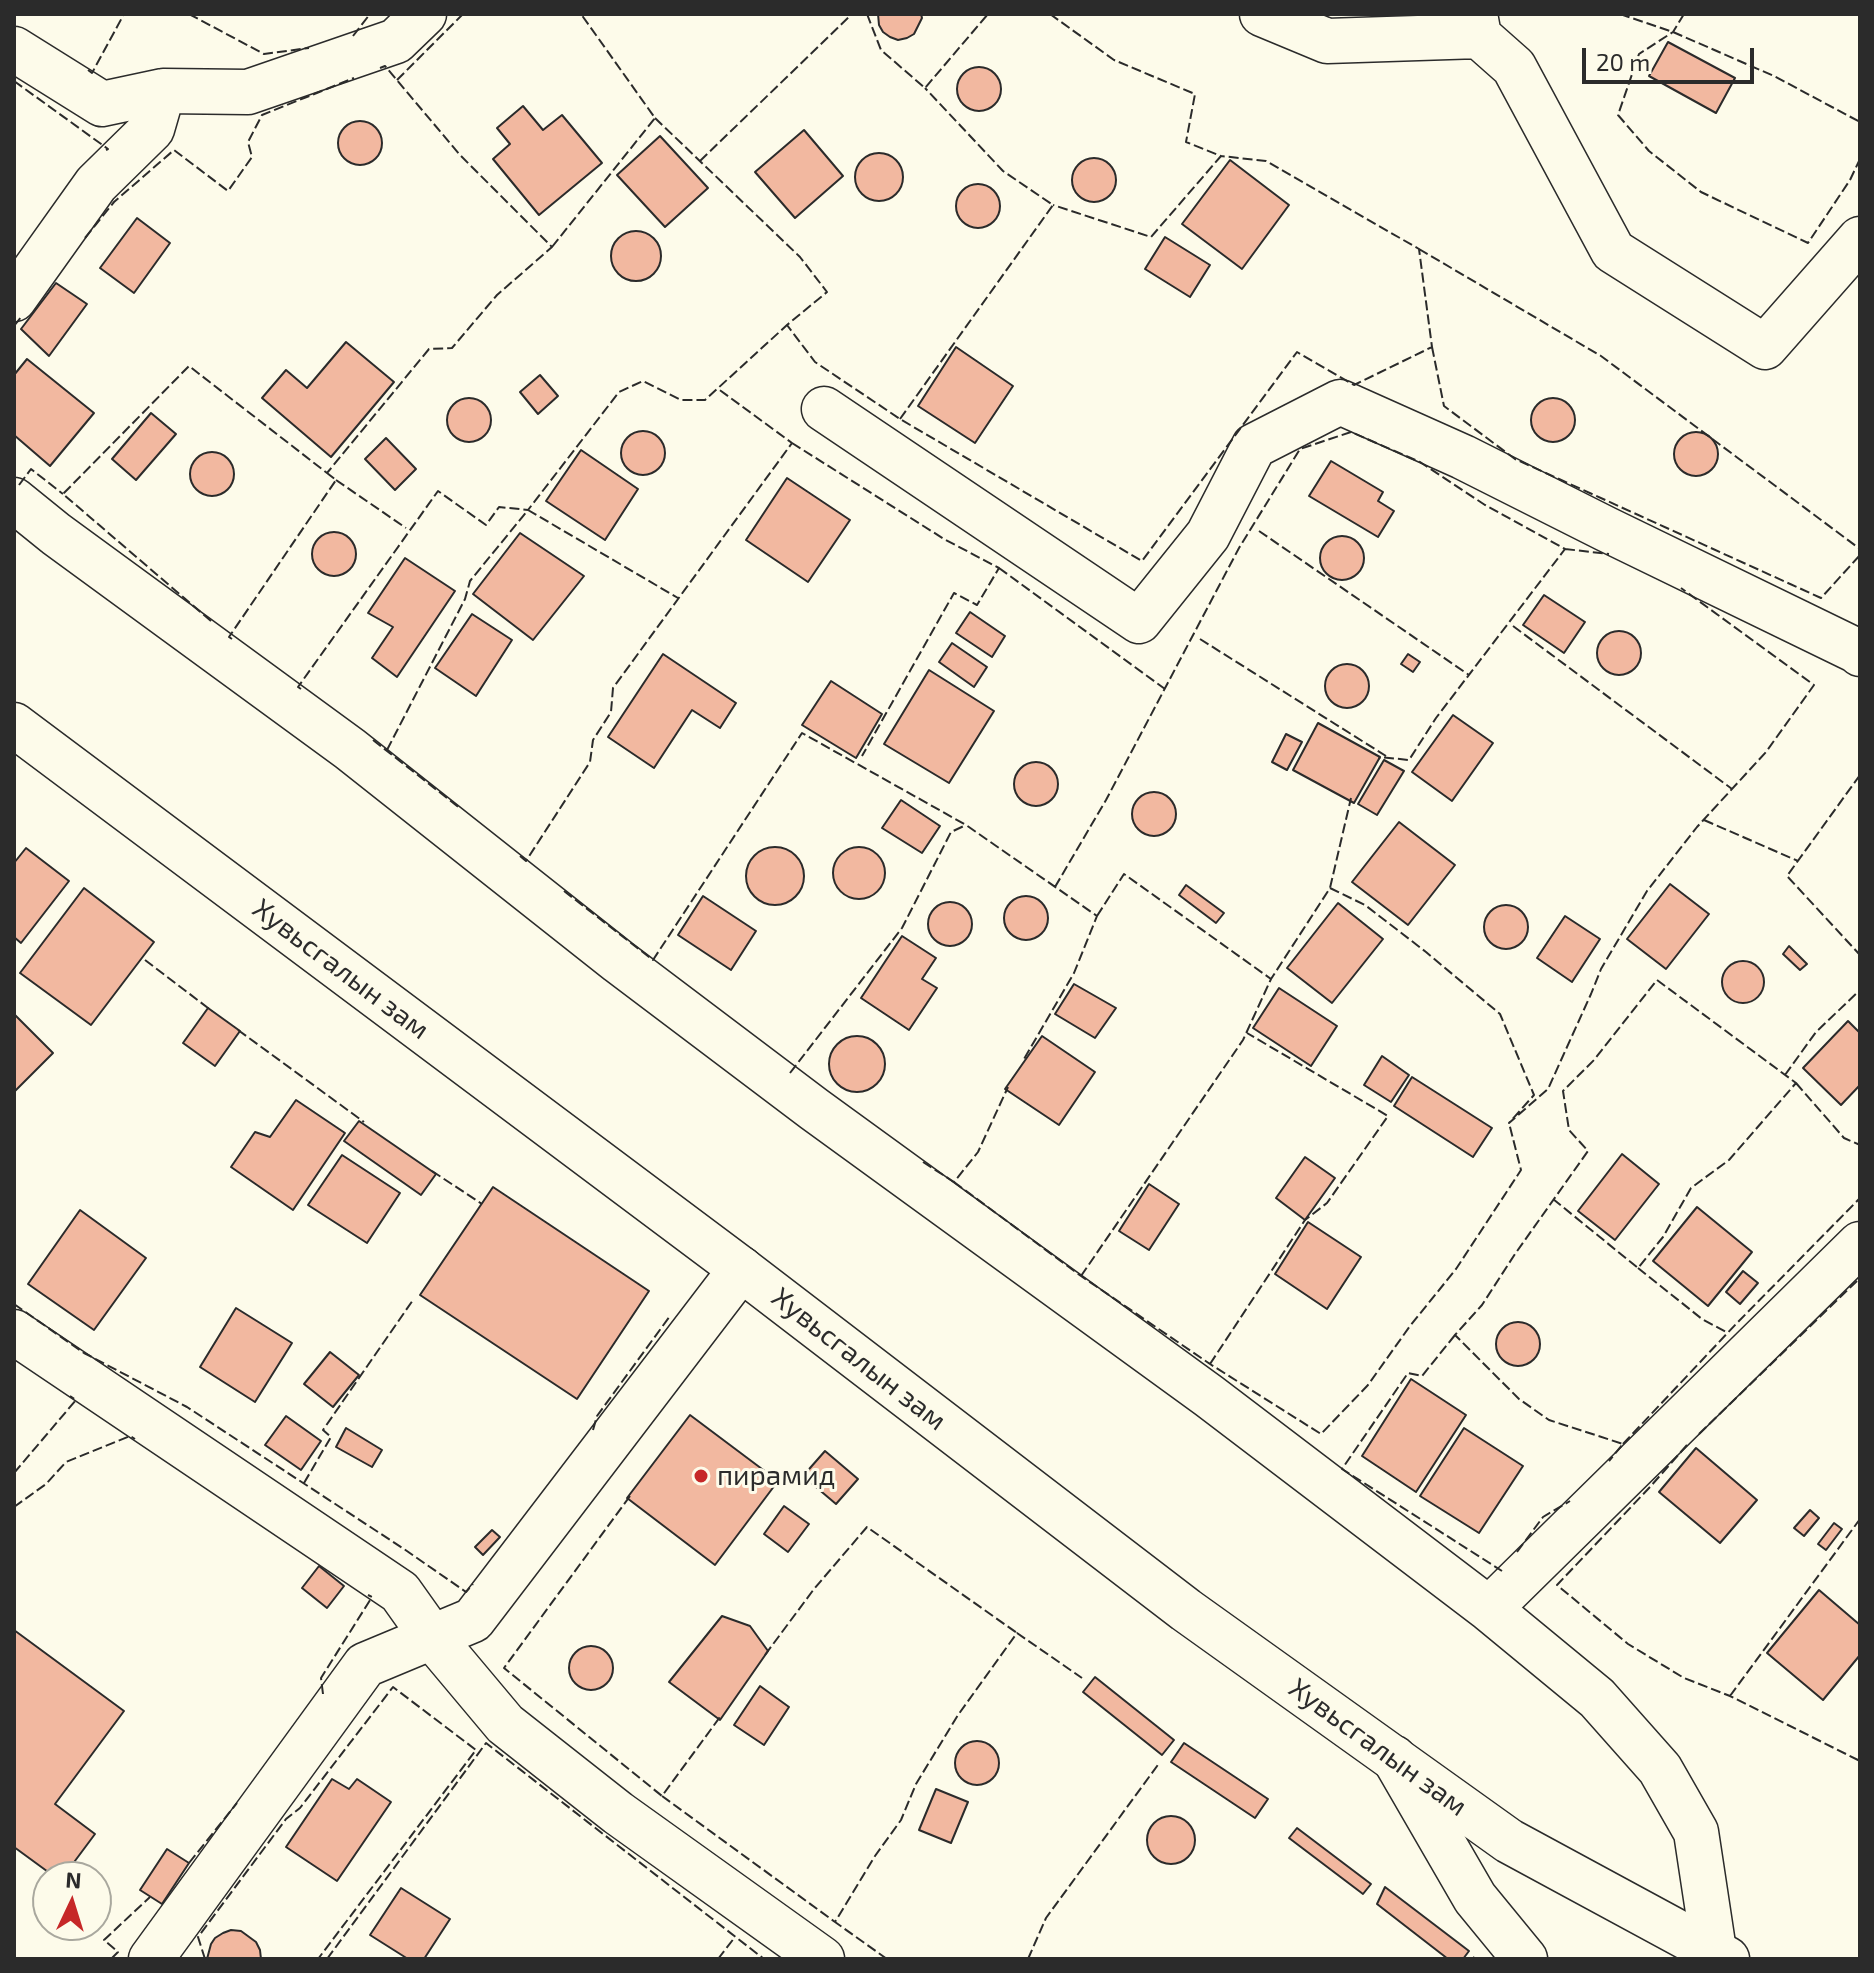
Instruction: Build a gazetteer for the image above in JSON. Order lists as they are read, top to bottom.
{
  "streets": {
    "street": ["Хувьсгалын зам"]
  },
  "places": ["пирамид"],
  "scale_bar": "20 m",
  "north": "top"
}
